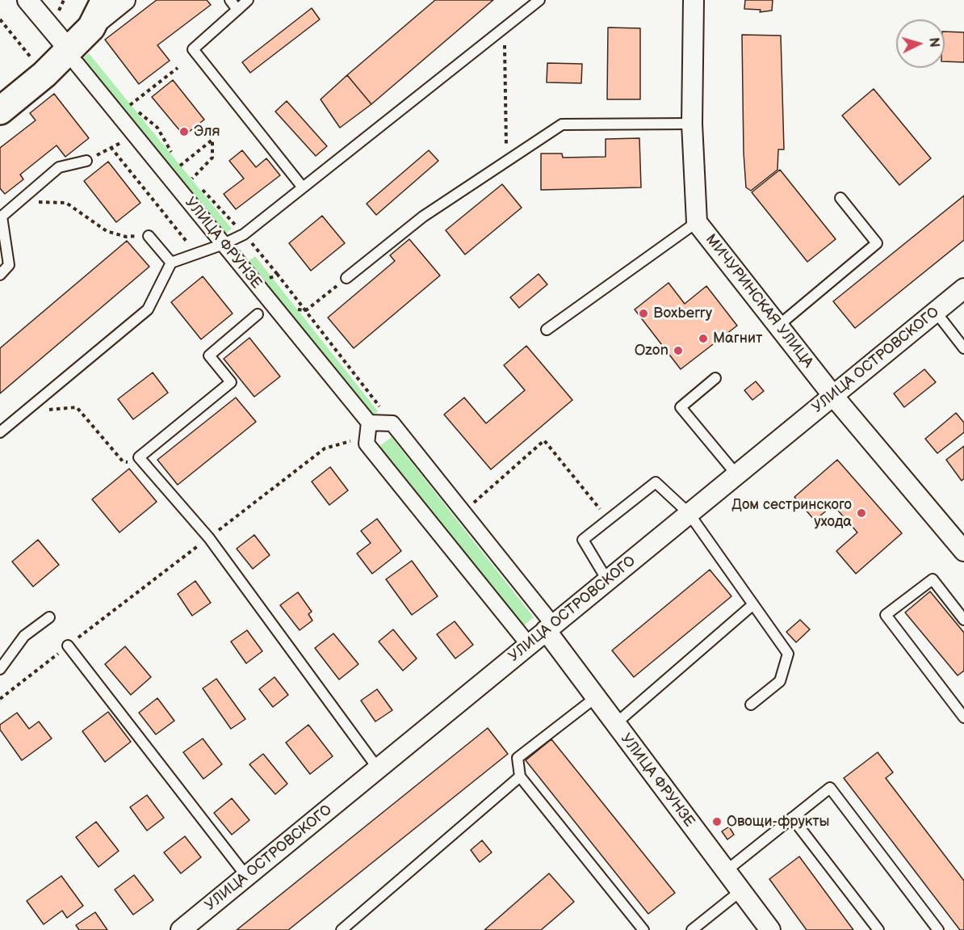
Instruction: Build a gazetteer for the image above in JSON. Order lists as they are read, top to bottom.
{
  "streets": {
    "street": ["УЛИЦА ФРУНЗЕ", "МИЧУРИНСКАЯ УЛИЦА", "УЛИЦА ОСТРОВСКОГО"]
  },
  "crossings": [
    ["УЛИЦА ФРУНЗЕ", "УЛИЦА ОСТРОВСКОГО"],
    ["МИЧУРИНСКАЯ УЛИЦА", "УЛИЦА ОСТРОВСКОГО"]
  ],
  "places": [
    "Эля",
    "Boxberry",
    "Магнит",
    "Ozon",
    "Дом сестринского ухода",
    "Овощи-фрукты"
  ],
  "north": "right"
}
